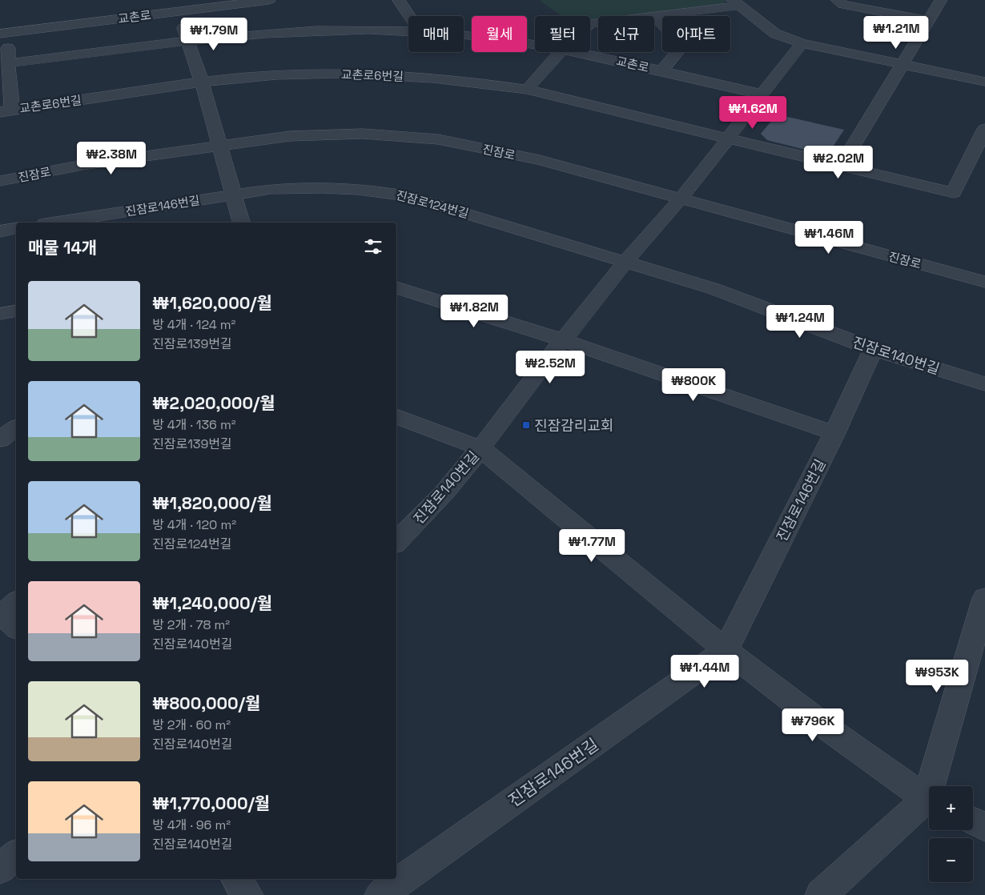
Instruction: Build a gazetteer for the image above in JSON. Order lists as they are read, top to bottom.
{
  "streets": {
    "street": [
      "교촌로",
      "교촌로6번길",
      "진잠로",
      "진잠로124번길",
      "진잠로146번길",
      "진잠로140번길"
    ]
  },
  "crossings": [
    ["교촌로", "교촌로6번길"],
    ["교촌로", "진잠로140번길"],
    ["교촌로6번길", "진잠로140번길"],
    ["진잠로", "진잠로140번길"],
    ["진잠로124번길", "진잠로146번길"],
    ["진잠로124번길", "진잠로140번길"],
    ["진잠로146번길", "진잠로140번길"]
  ],
  "places": {
    "transit": ["진잠감리교회"]
  },
  "page": {
    "price": [
      "₩1.21M",
      "₩1.79M",
      "₩1.62M",
      "₩2.38M",
      "₩2.02M",
      "₩1.46M",
      "₩1.82M",
      "₩1.24M",
      "₩2.52M",
      "₩800K",
      "₩1.77M",
      "₩1.44M",
      "₩953K",
      "₩796K"
    ],
    "chip": [
      "매매",
      "월세",
      "필터",
      "신규",
      "아파트"
    ],
    "heading": "매물 14개",
    "list": [
      {
        "name": "₩1,620,000/월",
        "note": "방 4개 · 124 m² · 진잠로139번길"
      },
      {
        "name": "₩2,020,000/월",
        "note": "방 4개 · 136 m² · 진잠로139번길"
      },
      {
        "name": "₩1,820,000/월",
        "note": "방 4개 · 120 m² · 진잠로124번길"
      },
      {
        "name": "₩1,240,000/월",
        "note": "방 2개 · 78 m² · 진잠로140번길"
      },
      {
        "name": "₩800,000/월",
        "note": "방 2개 · 60 m² · 진잠로140번길"
      },
      {
        "name": "₩1,770,000/월",
        "note": "방 4개 · 96 m² · 진잠로140번길"
      }
    ],
    "map_buttons": ["+", "−"]
  }
}
